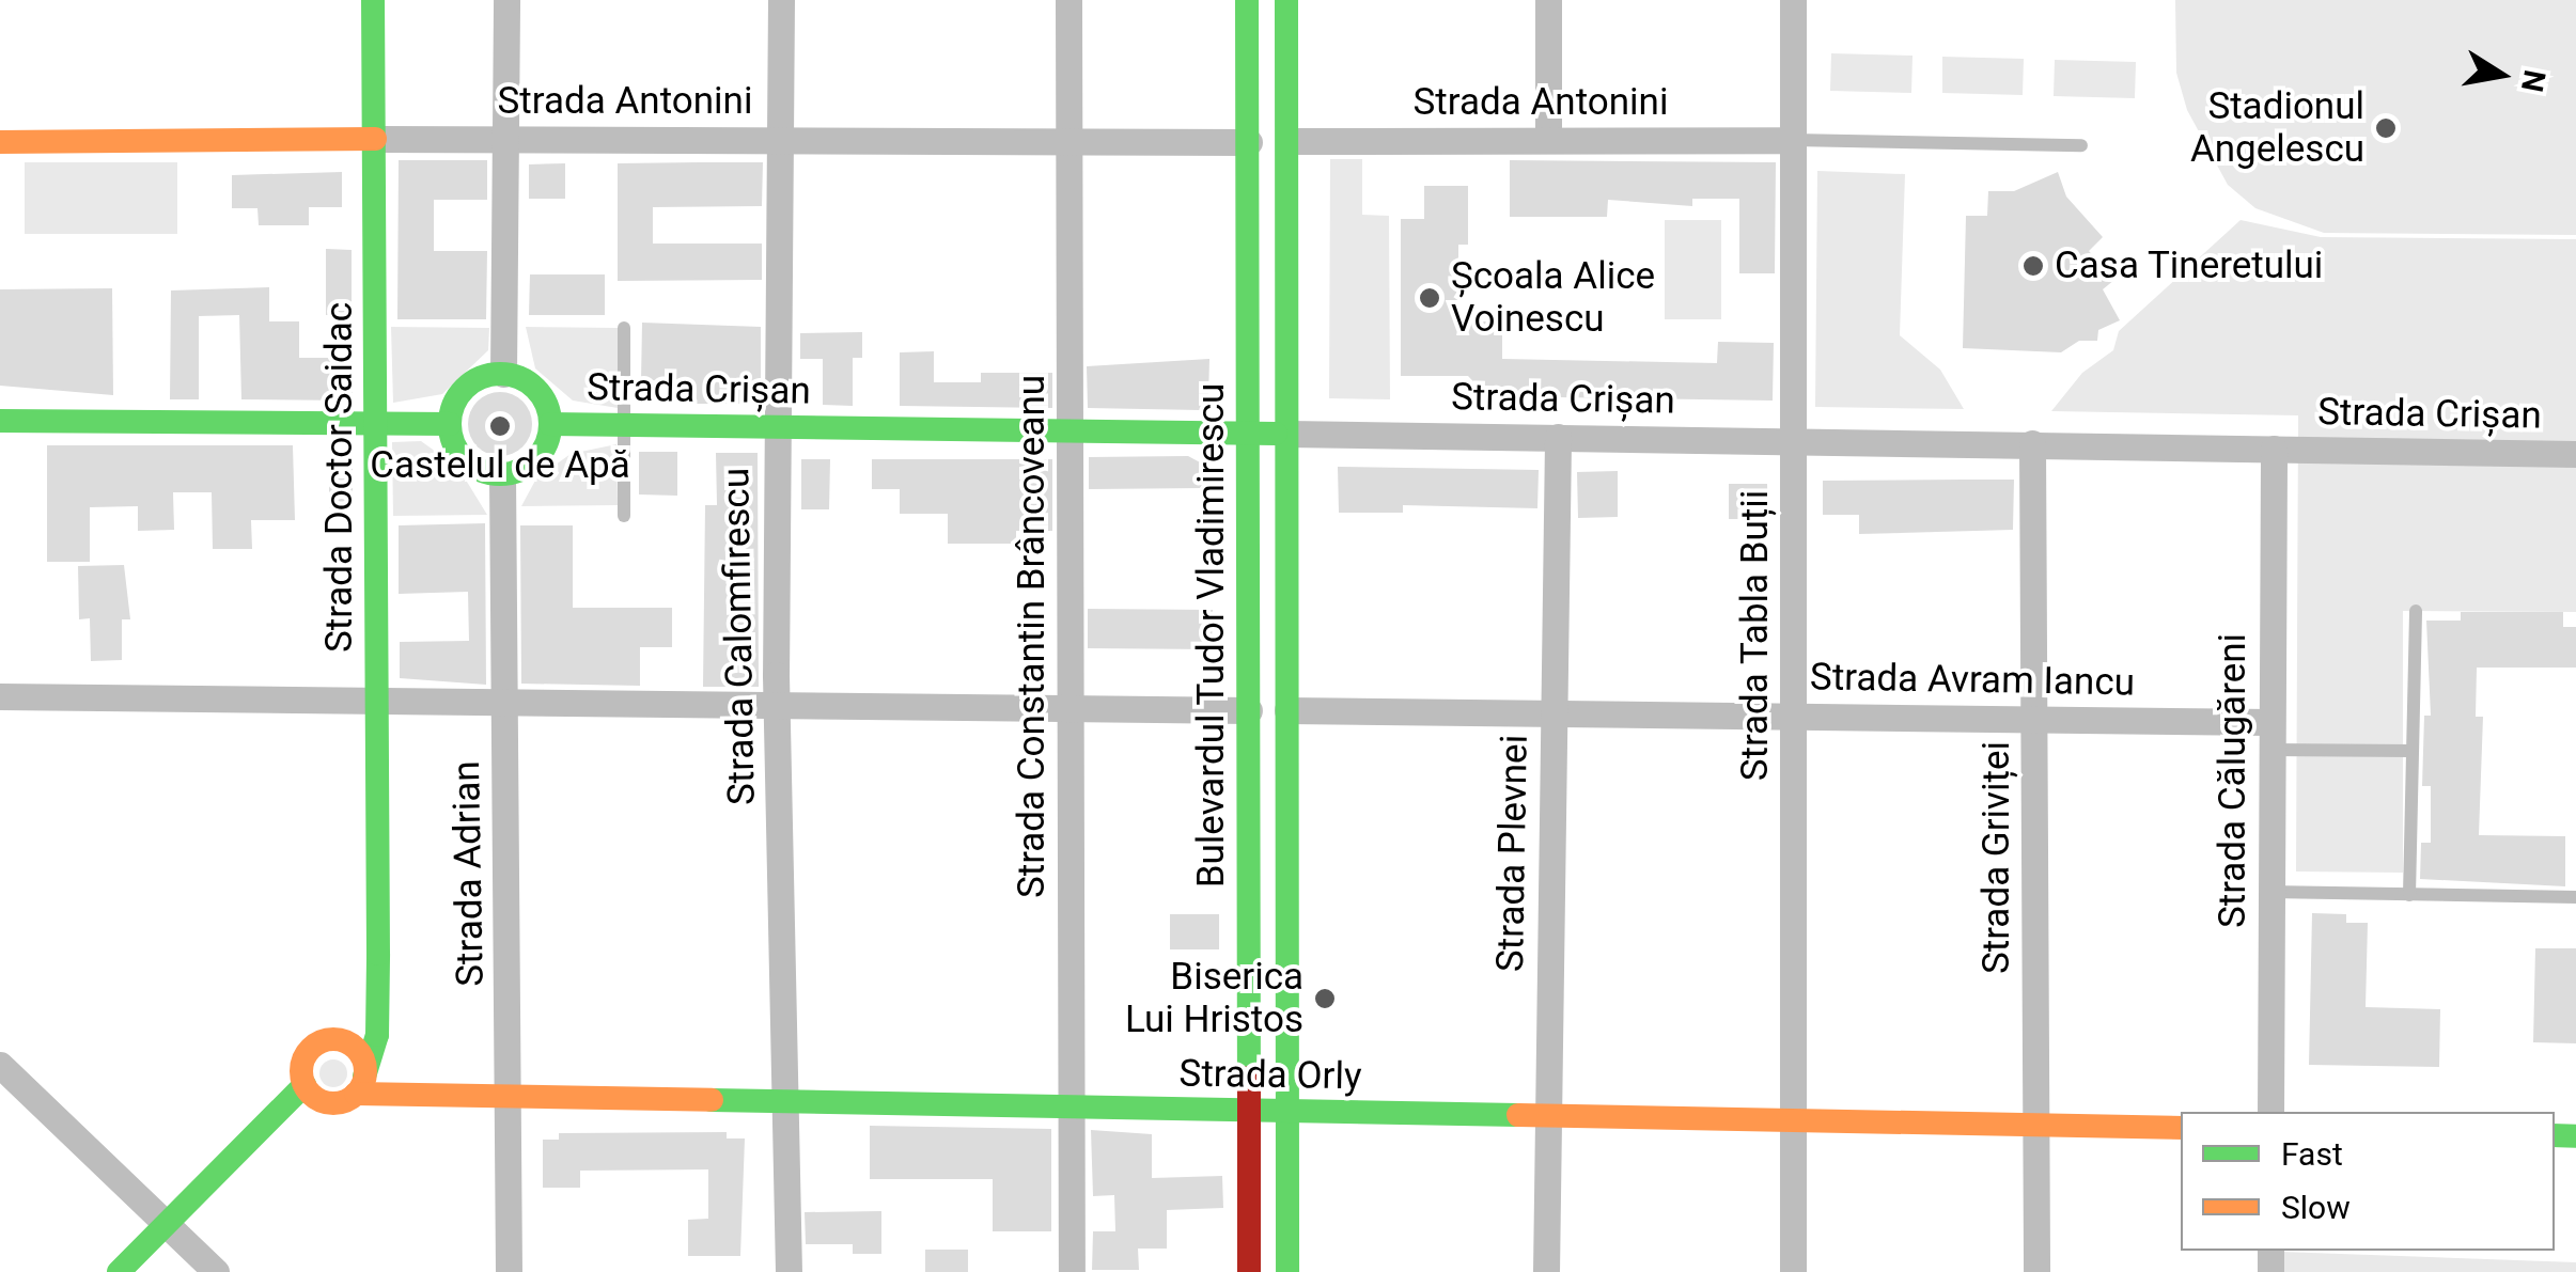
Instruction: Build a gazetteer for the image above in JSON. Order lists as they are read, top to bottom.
{
  "streets": {
    "street": [
      "Strada Antonini",
      "Strada Crișan",
      "Strada Doctor Saidac",
      "Bulevardul Tudor Vladimirescu",
      "Strada Tabla Buții",
      "Strada Calomfirescu",
      "Strada Constantin Brâncoveanu",
      "Strada Avram Iancu",
      "Strada Călugăreni",
      "Strada Plevnei",
      "Strada Griviței",
      "Strada Adrian",
      "Strada Orly"
    ]
  },
  "crossings": [
    ["Strada Antonini", "Strada Doctor Saidac"],
    ["Strada Antonini", "Bulevardul Tudor Vladimirescu"],
    ["Strada Antonini", "Strada Tabla Buții"],
    ["Strada Antonini", "Strada Calomfirescu"],
    ["Strada Antonini", "Strada Constantin Brâncoveanu"],
    ["Strada Crișan", "Bulevardul Tudor Vladimirescu"],
    ["Strada Crișan", "Strada Tabla Buții"],
    ["Strada Crișan", "Strada Calomfirescu"],
    ["Strada Crișan", "Strada Constantin Brâncoveanu"],
    ["Strada Crișan", "Strada Călugăreni"],
    ["Strada Crișan", "Strada Plevnei"],
    ["Strada Crișan", "Strada Griviței"],
    ["Strada Crișan", "Strada Adrian"],
    ["Strada Doctor Saidac", "Strada Orly"],
    ["Bulevardul Tudor Vladimirescu", "Strada Avram Iancu"],
    ["Bulevardul Tudor Vladimirescu", "Strada Orly"],
    ["Strada Tabla Buții", "Strada Avram Iancu"],
    ["Strada Tabla Buții", "Strada Orly"],
    ["Strada Calomfirescu", "Strada Orly"],
    ["Strada Constantin Brâncoveanu", "Strada Orly"],
    ["Strada Avram Iancu", "Strada Călugăreni"],
    ["Strada Avram Iancu", "Strada Plevnei"],
    ["Strada Avram Iancu", "Strada Griviței"],
    ["Strada Plevnei", "Strada Orly"],
    ["Strada Griviței", "Strada Orly"],
    ["Strada Adrian", "Strada Orly"]
  ],
  "places": [
    "Stadionul Angelescu",
    "Casa Tineretului",
    "Școala Alice Voinescu",
    "Castelul de Apă",
    "Biserica Lui Hristos"
  ],
  "legend": ["Fast", "Slow"],
  "north": "right"
}
